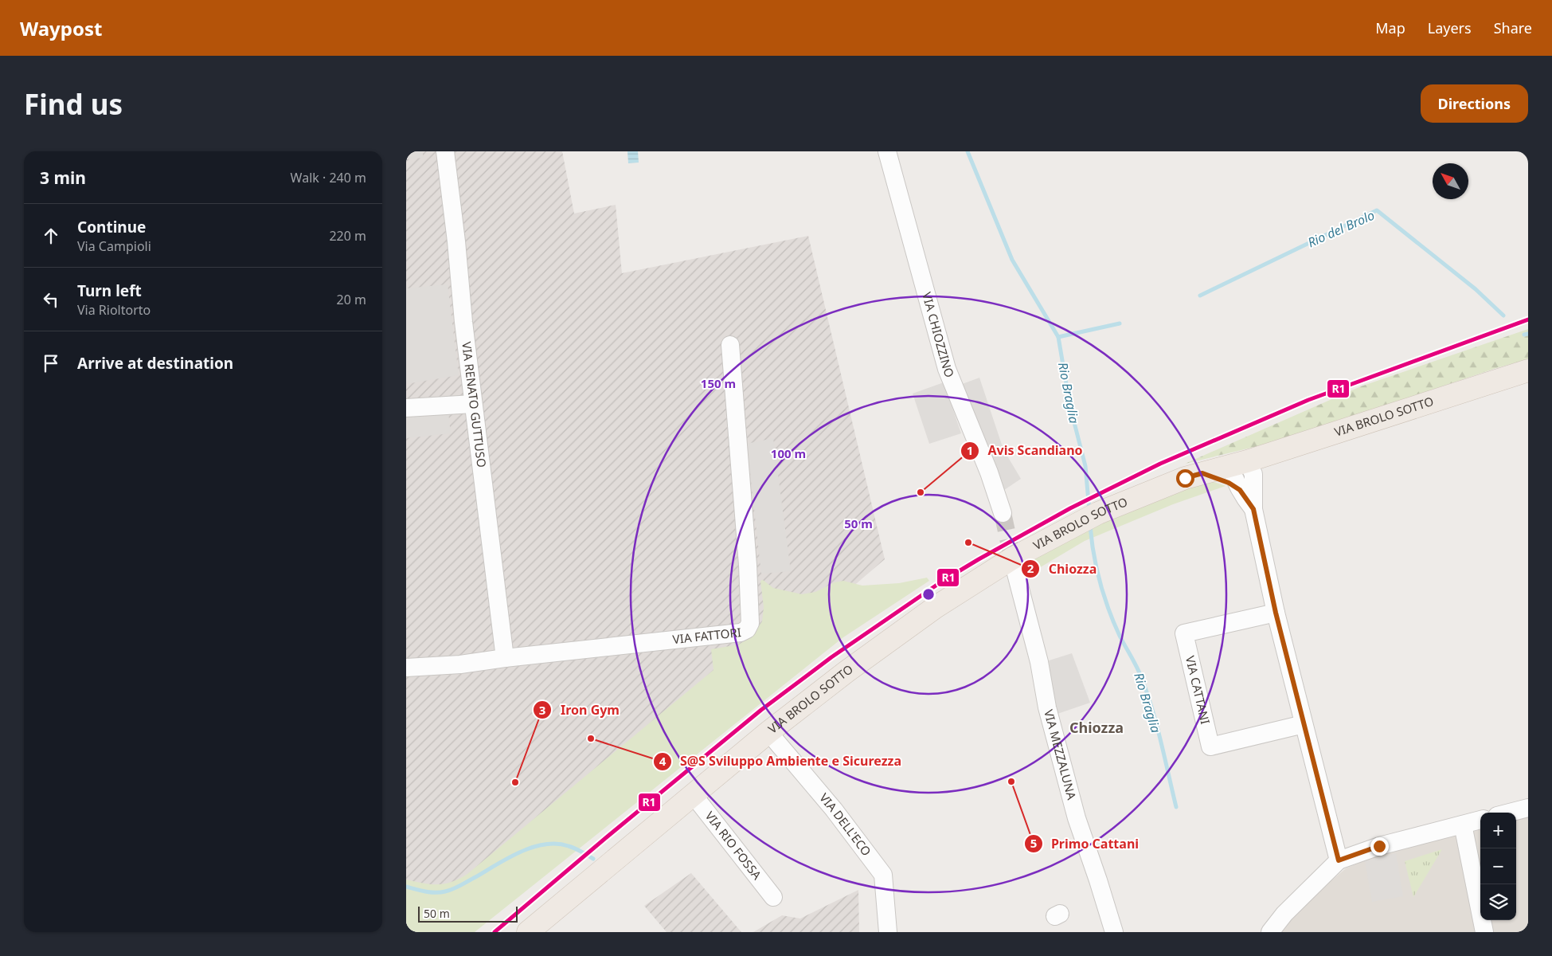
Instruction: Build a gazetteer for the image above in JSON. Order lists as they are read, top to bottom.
{
  "streets": {
    "main road": ["VIA BROLO SOTTO"],
    "street": [
      "VIA CHIOZZINO",
      "VIA RENATO GUTTUSO",
      "VIA FATTORI",
      "VIA CATTANI",
      "VIA MEZZALUNA",
      "VIA DELL'ECO",
      "VIA RIO FOSSA"
    ]
  },
  "crossings": [
    ["VIA RENATO GUTTUSO", "VIA FATTORI"],
    ["VIA BROLO SOTTO", "VIA DELL'ECO"],
    ["VIA BROLO SOTTO", "VIA RIO FOSSA"]
  ],
  "districts": ["Chiozza"],
  "water": ["Rio del Brolo", "Rio Braglia"],
  "places": [
    "Avis Scandiano",
    "Chiozza",
    "S@S Sviluppo Ambiente e Sicurezza",
    "Primo Cattani",
    "Iron Gym"
  ],
  "lines": ["transit line R1"],
  "scale_bar": "50 m",
  "north": "top left",
  "page": {
    "header": "Waypost",
    "nav": ["Map", "Layers", "Share"],
    "buttons": "Directions",
    "title": "Find us",
    "heading": ["3 min", "Walk · 240 m"],
    "list": [
      ["Continue", "Via Campioli", "220 m"],
      ["Turn left", "Via Rioltorto", "20 m"],
      "Arrive at destination"
    ],
    "map_buttons": ["+", "−"],
    "scale": "50 m"
  },
  "rings": ["150 m", "100 m", "50 m"]
}
